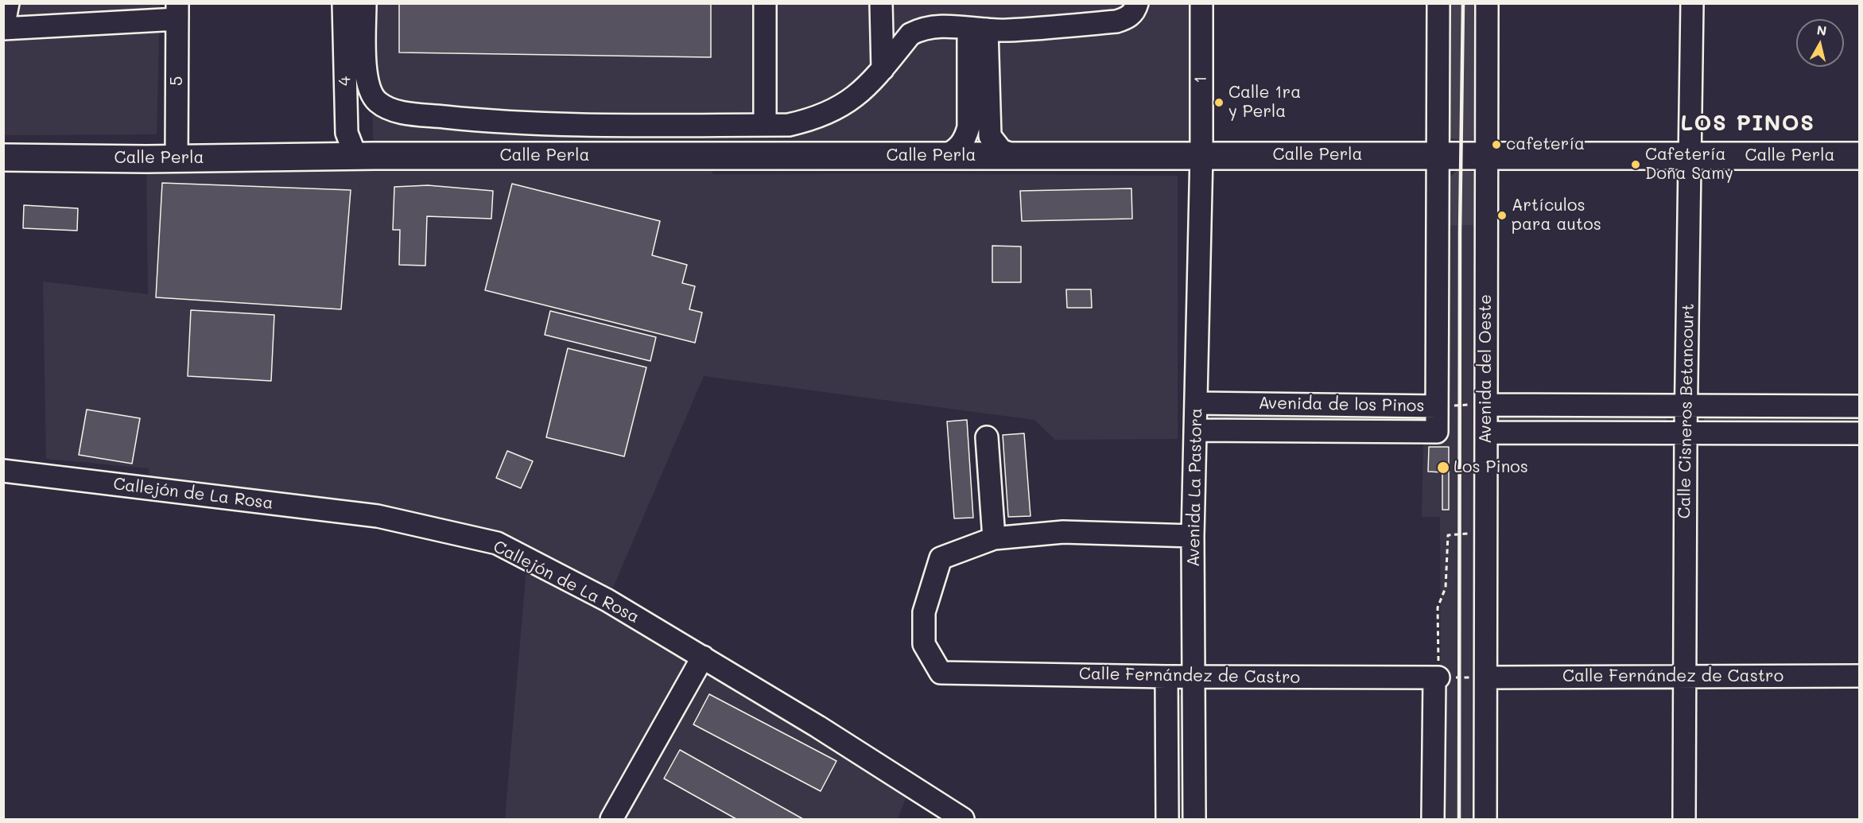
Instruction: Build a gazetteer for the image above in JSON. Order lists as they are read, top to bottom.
{
  "streets": {
    "main road": ["Calle Perla"],
    "street": [
      "1",
      "5",
      "4",
      "Avenida del Oeste",
      "Avenida de los Pinos",
      "Calle Cisneros Betancourt",
      "Avenida La Pastora",
      "Callejón de La Rosa",
      "Calle Fernández de Castro"
    ]
  },
  "crossings": [
    ["1", "Calle Perla"],
    ["1", "Avenida La Pastora"],
    ["5", "Calle Perla"],
    ["4", "Calle Perla"],
    ["Calle Perla", "Avenida del Oeste"],
    ["Calle Perla", "Calle Cisneros Betancourt"],
    ["Calle Perla", "Avenida La Pastora"],
    ["Avenida del Oeste", "Avenida de los Pinos"],
    ["Avenida del Oeste", "Calle Fernández de Castro"],
    ["Avenida de los Pinos", "Avenida La Pastora"],
    ["Calle Cisneros Betancourt", "Calle Fernández de Castro"],
    ["Avenida La Pastora", "Calle Fernández de Castro"]
  ],
  "districts": ["LOS PINOS"],
  "places": [
    "Calle 1ra y Perla",
    "cafetería",
    "Cafetería Doña Samy",
    "Artículos para autos",
    "Los Pinos"
  ],
  "north": "top"
}
